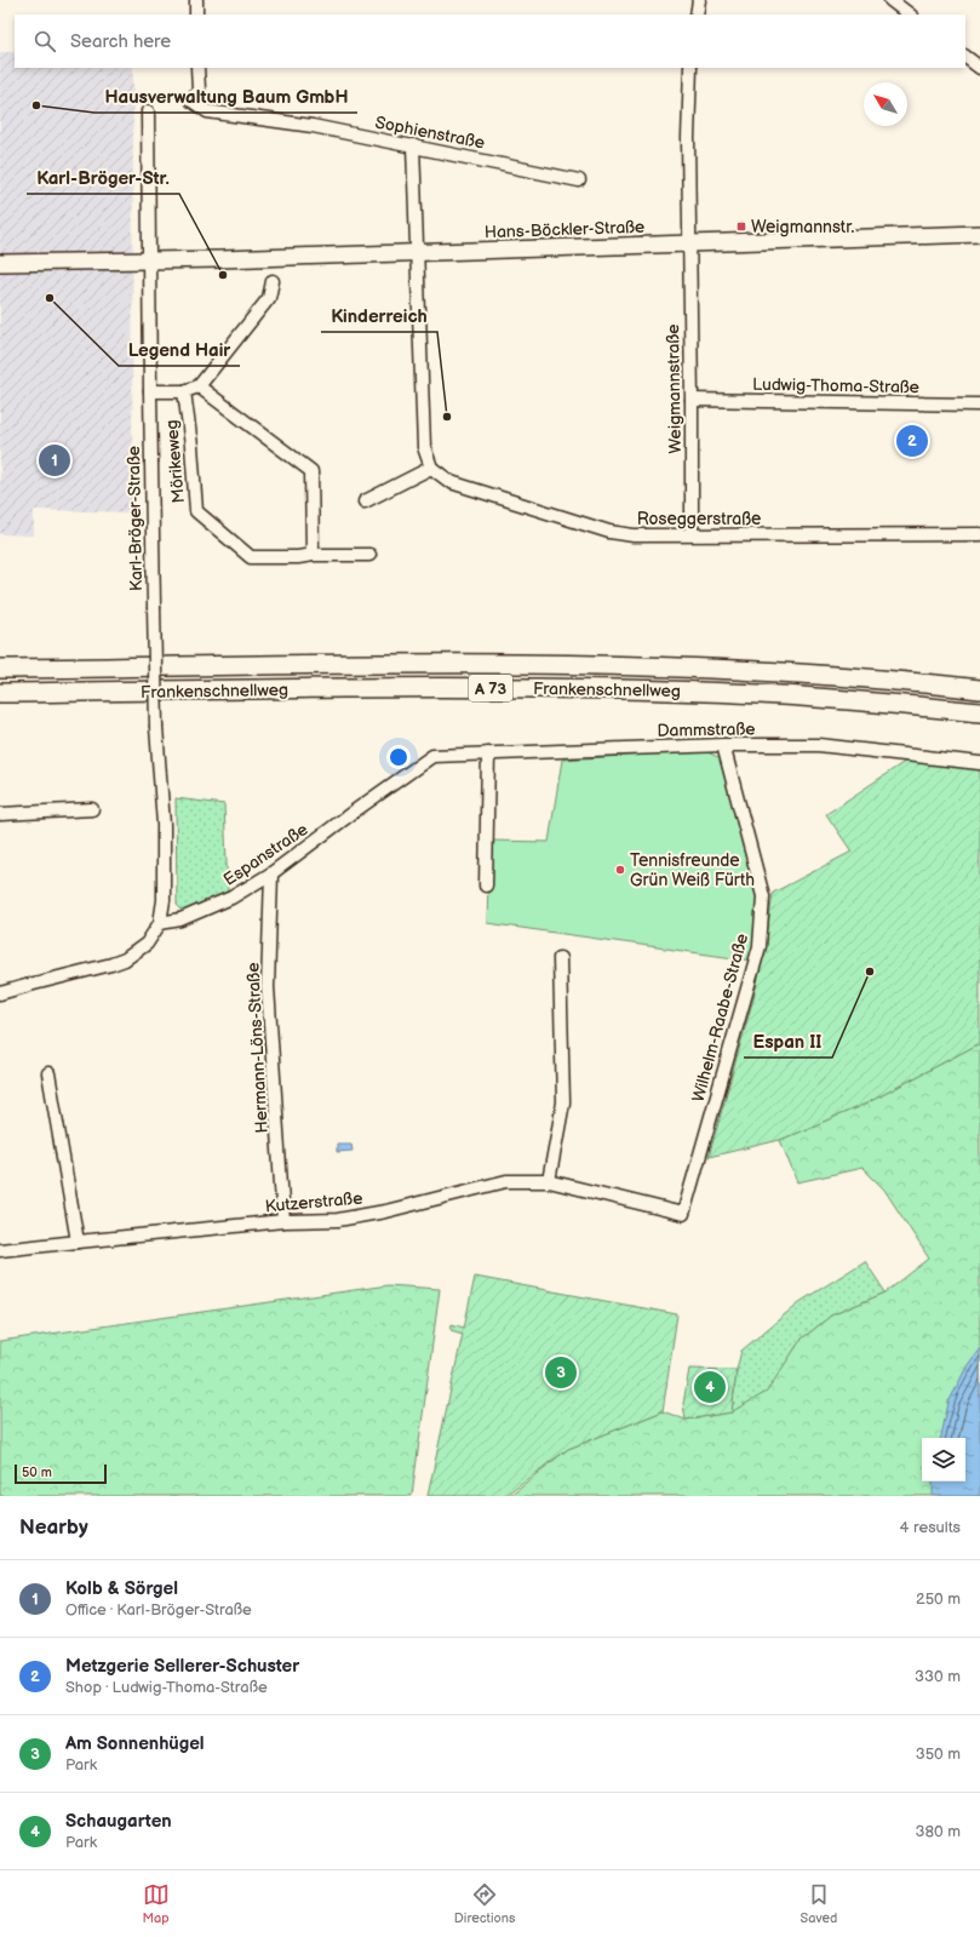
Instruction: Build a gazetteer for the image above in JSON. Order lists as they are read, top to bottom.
{
  "streets": {
    "highway": ["A 73", "Frankenschnellweg"],
    "main road": ["Hans-Böckler-Straße"],
    "street": [
      "Sophienstraße",
      "Ludwig-Thoma-Straße",
      "Weigmannstraße",
      "Mörikeweg",
      "Karl-Bröger-Straße",
      "Roseggerstraße",
      "Dammstraße",
      "Espanstraße",
      "Wilhelm-Raabe-Straße",
      "Hermann-Löns-Straße",
      "Kutzerstraße"
    ]
  },
  "crossings": [
    ["Hans-Böckler-Straße", "Weigmannstraße"],
    ["Hans-Böckler-Straße", "Karl-Bröger-Straße"],
    ["Ludwig-Thoma-Straße", "Weigmannstraße"],
    ["Weigmannstraße", "Roseggerstraße"],
    ["Karl-Bröger-Straße", "Espanstraße"],
    ["Dammstraße", "Espanstraße"],
    ["Dammstraße", "Wilhelm-Raabe-Straße"],
    ["Espanstraße", "Hermann-Löns-Straße"],
    ["Wilhelm-Raabe-Straße", "Kutzerstraße"],
    ["Hermann-Löns-Straße", "Kutzerstraße"]
  ],
  "places": {
    "other": [
      "Hausverwaltung Baum GmbH",
      "Karl-Bröger-Str.",
      "Legend Hair",
      "Kinderreich",
      "Tennisfreunde Grün Weiß Fürth",
      "Espan II"
    ],
    "transit": ["Weigmannstr."]
  },
  "scale_bar": "50 m",
  "north": "top left",
  "page": {
    "search": "Search here",
    "pins": [
      "2",
      "1",
      "3",
      "4"
    ],
    "scale": "50 m",
    "heading": ["Nearby", "4 results"],
    "list": [
      {
        "mark": "1",
        "name": "Kolb & Sörgel",
        "note": "Office · Karl-Bröger-Straße",
        "value": "250 m"
      },
      {
        "mark": "2",
        "name": "Metzgerie Sellerer-Schuster",
        "note": "Shop · Ludwig-Thoma-Straße",
        "value": "330 m"
      },
      {
        "mark": "3",
        "name": "Am Sonnenhügel",
        "note": "Park",
        "value": "350 m"
      },
      {
        "mark": "4",
        "name": "Schaugarten",
        "note": "Park",
        "value": "380 m"
      }
    ],
    "nav": ["Map", "Directions", "Saved"]
  }
}
